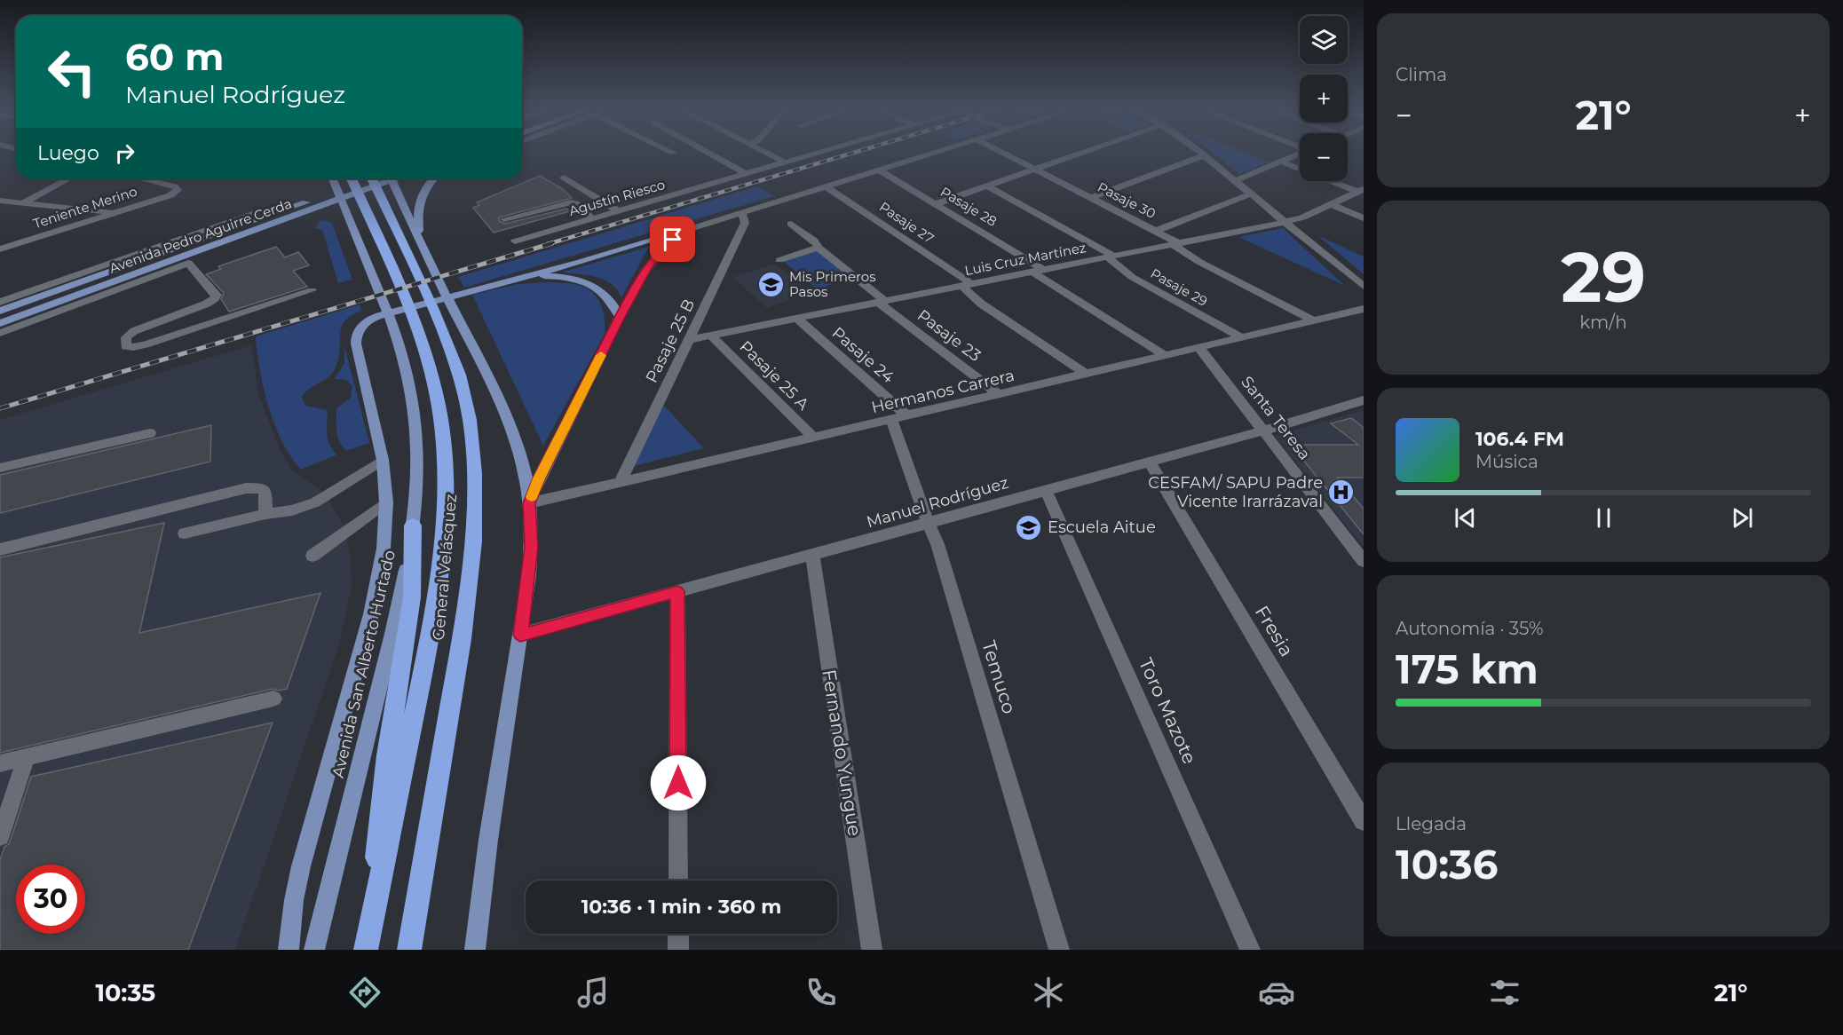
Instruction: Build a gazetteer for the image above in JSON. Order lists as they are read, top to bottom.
{
  "streets": {
    "highway": ["General Velásquez"],
    "main road": ["Avenida Pedro Aguirre Cerda", "Avenida San Alberto Hurtado"],
    "street": [
      "Agustín Riesco",
      "Pasaje 30",
      "Pasaje 28",
      "Teniente Merino",
      "Pasaje 27",
      "Luis Cruz Martínez",
      "Pasaje 29",
      "Pasaje 23",
      "Pasaje 25 B",
      "Pasaje 24",
      "Pasaje 25 A",
      "Hermanos Carrera",
      "Santa Teresa",
      "Manuel Rodríguez",
      "Fresia",
      "Temuco",
      "Toro Mazote",
      "Fernando Yungue"
    ]
  },
  "crossings": [
    ["Pasaje 30", "Luis Cruz Martínez"],
    ["Pasaje 30", "Hermanos Carrera"],
    ["Pasaje 28", "Luis Cruz Martínez"],
    ["Pasaje 28", "Hermanos Carrera"],
    ["Pasaje 27", "Luis Cruz Martínez"],
    ["Pasaje 27", "Hermanos Carrera"],
    ["Luis Cruz Martínez", "Pasaje 29"],
    ["Luis Cruz Martínez", "Pasaje 23"],
    ["Luis Cruz Martínez", "Pasaje 25 B"],
    ["Luis Cruz Martínez", "Pasaje 24"],
    ["Luis Cruz Martínez", "Pasaje 25 A"],
    ["Pasaje 29", "Hermanos Carrera"],
    ["Pasaje 23", "Hermanos Carrera"],
    ["Pasaje 25 B", "Hermanos Carrera"],
    ["Pasaje 24", "Hermanos Carrera"],
    ["Pasaje 24", "Temuco"],
    ["Pasaje 25 A", "Hermanos Carrera"],
    ["Hermanos Carrera", "Santa Teresa"],
    ["Hermanos Carrera", "Temuco"],
    ["Santa Teresa", "Manuel Rodríguez"],
    ["Manuel Rodríguez", "Fresia"],
    ["Manuel Rodríguez", "Temuco"],
    ["Manuel Rodríguez", "Toro Mazote"],
    ["Manuel Rodríguez", "Fernando Yungue"]
  ],
  "places": {
    "school or university": ["Mis Primeros Pasos", "Escuela Aitue"],
    "hospital": ["CESFAM/ SAPU Padre Vicente Irarrázaval"]
  },
  "page": {
    "tile": [
      "Clima",
      ["29", "km/h"],
      ["Autonomía · 35%", "175 km"],
      ["Llegada", "10:36"]
    ],
    "map_buttons": ["+", "−"],
    "turn": ["60 m", "Manuel Rodríguez"],
    "heat": ["−", "21°", "+"],
    "then": "Luego",
    "song": ["106.4 FM", "Música"],
    "limit": "30",
    "trip": "10:36 · 1 min · 360 m",
    "tabs": ["10:35", "21°"]
  }
}
